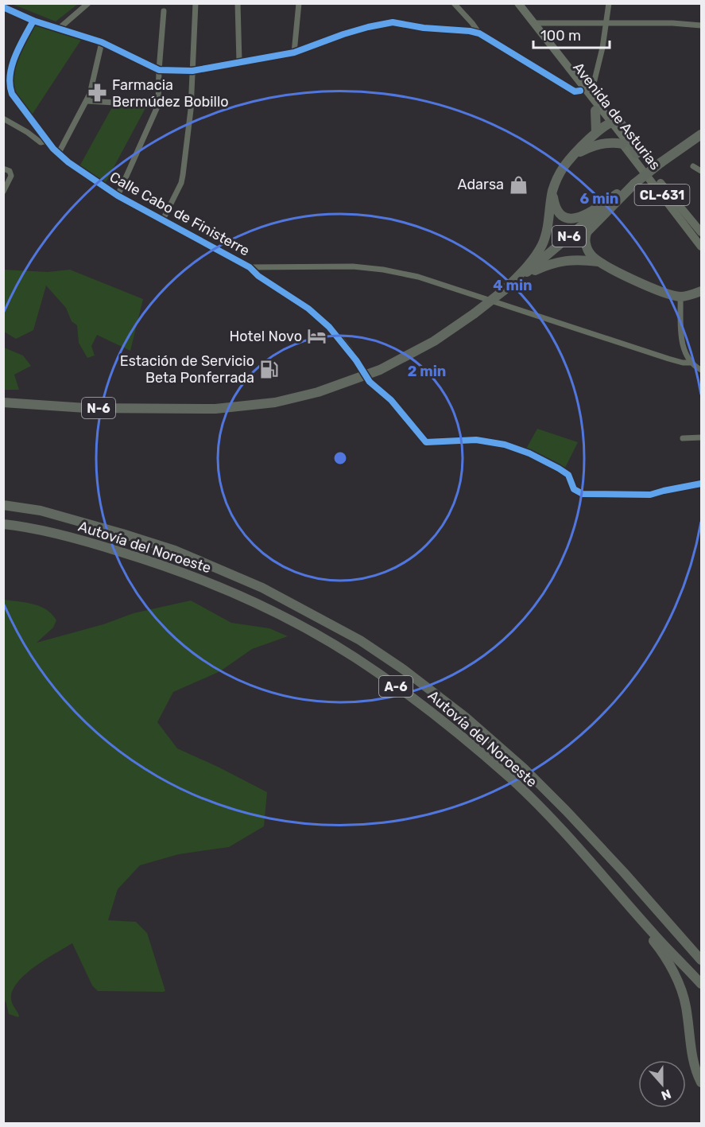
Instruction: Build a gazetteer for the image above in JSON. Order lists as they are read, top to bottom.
{
  "streets": {
    "highway": ["N-6", "Autovía del Noroeste", "A-6"],
    "main road": ["Avenida de Asturias", "CL-631"],
    "street": ["Calle Cabo de Finisterre"]
  },
  "places": {
    "pharmacy": ["Farmacia Bermúdez Bobillo"],
    "shop": ["Adarsa"],
    "hotel": ["Hotel Novo"],
    "fuel station": ["Estación de Servicio Beta Ponferrada"]
  },
  "scale_bar": "100 m",
  "north": "bottom",
  "rings": ["6 min", "4 min", "2 min"]
}
